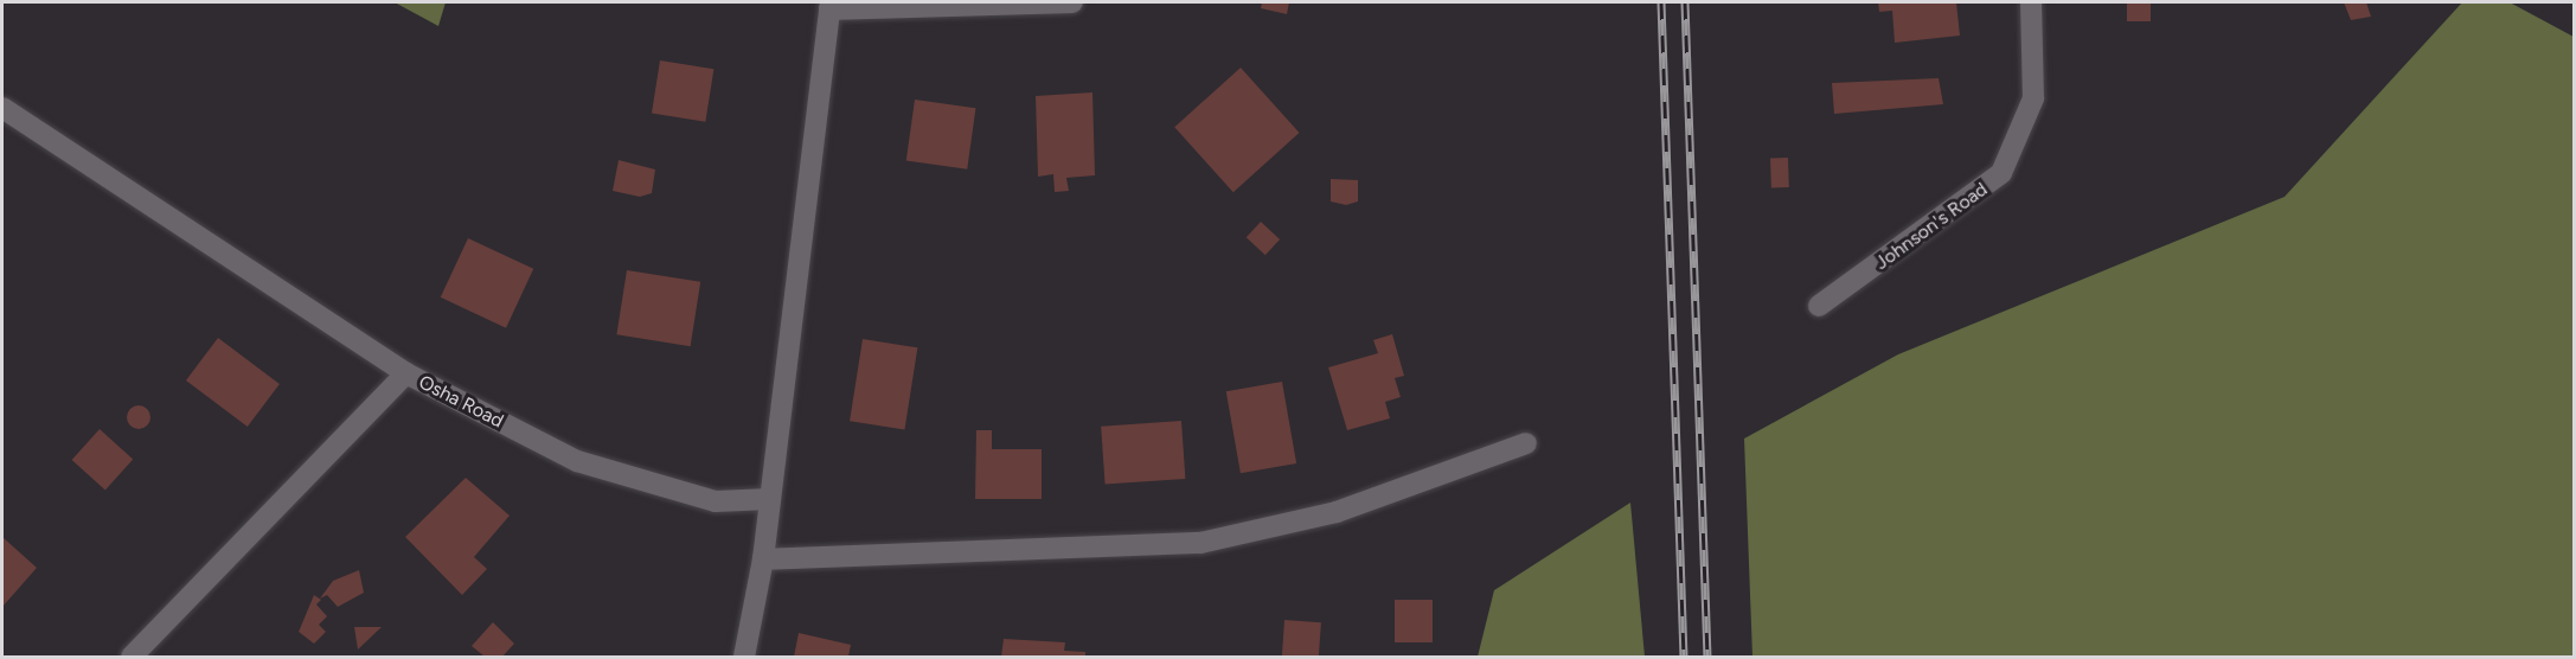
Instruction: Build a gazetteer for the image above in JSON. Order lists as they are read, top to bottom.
{
  "streets": {
    "street": ["Johnson's Road", "Osha Road"]
  }
}
